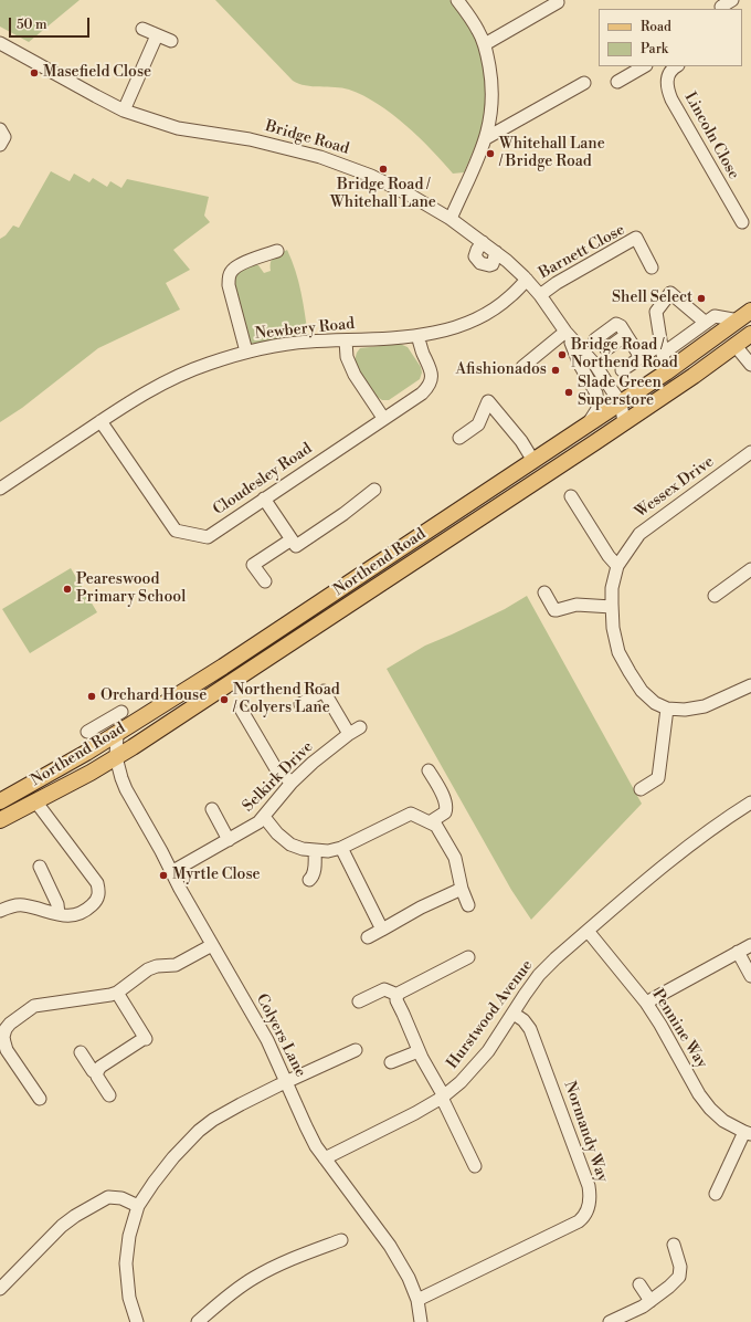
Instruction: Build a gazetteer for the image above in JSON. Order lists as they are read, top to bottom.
{
  "streets": {
    "main road": ["Northend Road"],
    "street": [
      "Lincoln Close",
      "Bridge Road",
      "Barnett Close",
      "Newbery Road",
      "Cloudesley Road",
      "Wessex Drive",
      "Selkirk Drive",
      "Hurstwood Avenue",
      "Pennine Way",
      "Colyers Lane",
      "Normandy Way"
    ]
  },
  "crossings": [
    ["Bridge Road", "Barnett Close"],
    ["Bridge Road", "Newbery Road"],
    ["Bridge Road", "Northend Road"],
    ["Newbery Road", "Cloudesley Road"],
    ["Northend Road", "Colyers Lane"],
    ["Selkirk Drive", "Colyers Lane"],
    ["Hurstwood Avenue", "Pennine Way"],
    ["Hurstwood Avenue", "Colyers Lane"],
    ["Hurstwood Avenue", "Normandy Way"],
    ["Colyers Lane", "Normandy Way"]
  ],
  "places": [
    "Masefield Close",
    "Whitehall Lane / Bridge Road",
    "Bridge Road / Whitehall Lane",
    "Shell Select",
    "Bridge Road / Northend Road",
    "Afishionados",
    "Slade Green Superstore",
    "Peareswood Primary School",
    "Orchard House",
    "Northend Road / Colyers Lane",
    "Myrtle Close"
  ],
  "legend": ["Road", "Park"],
  "scale_bar": "50 m"
}
